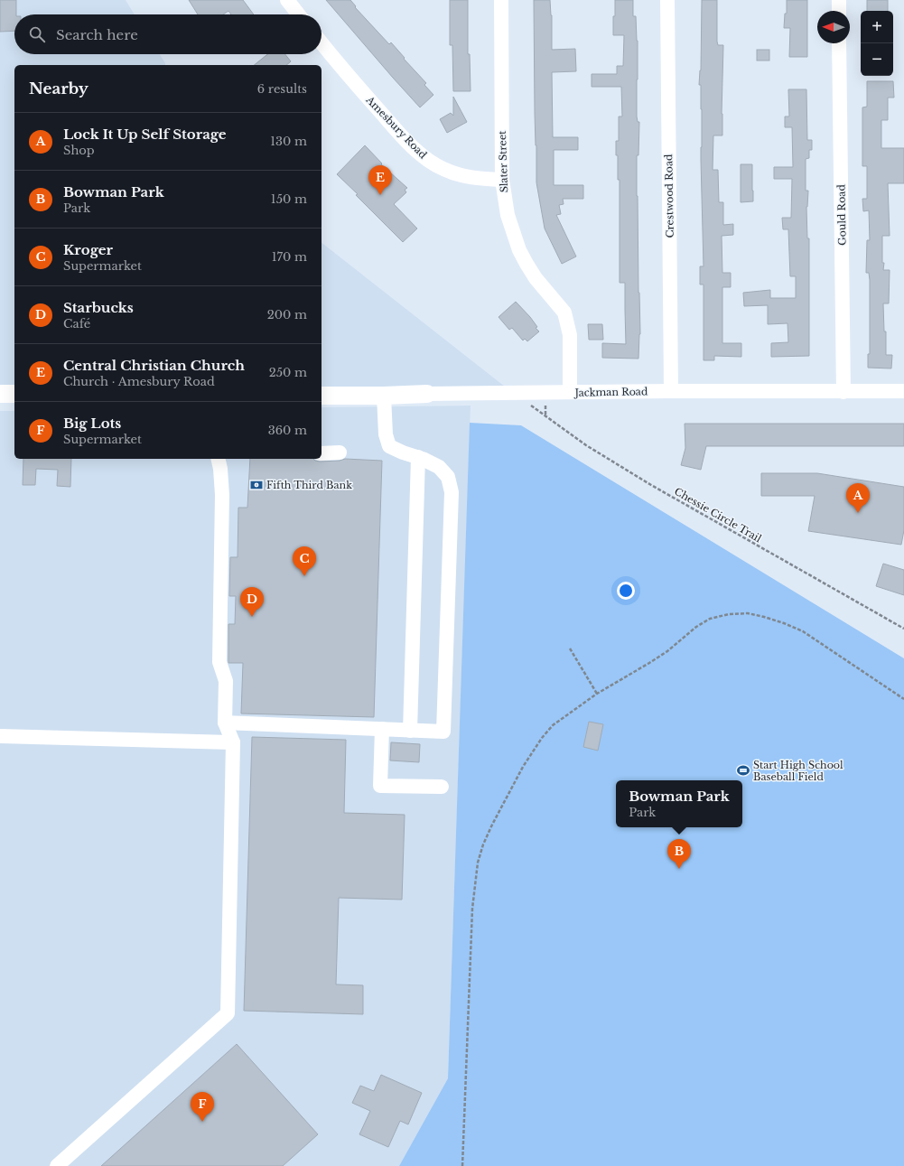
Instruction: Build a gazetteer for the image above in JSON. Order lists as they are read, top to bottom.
{
  "streets": {
    "main road": ["Jackman Road"],
    "street": [
      "Amesbury Road",
      "Slater Street",
      "Crestwood Road",
      "Gould Road"
    ],
    "path": ["Chessie Circle Trail"]
  },
  "crossings": [
    ["Amesbury Road", "Slater Street"],
    ["Slater Street", "Jackman Road"],
    ["Crestwood Road", "Jackman Road"],
    ["Gould Road", "Jackman Road"]
  ],
  "places": {
    "bank": ["Fifth Third Bank"],
    "sports": ["Start High School Baseball Field"]
  },
  "north": "left",
  "page": {
    "map_buttons": ["+", "−"],
    "search": "Search here",
    "heading": ["Nearby", "6 results"],
    "list": [
      {
        "mark": "A",
        "name": "Lock It Up Self Storage",
        "note": "Shop",
        "value": "130 m"
      },
      {
        "mark": "B",
        "name": "Bowman Park",
        "note": "Park",
        "value": "150 m"
      },
      {
        "mark": "C",
        "name": "Kroger",
        "note": "Supermarket",
        "value": "170 m"
      },
      {
        "mark": "D",
        "name": "Starbucks",
        "note": "Café",
        "value": "200 m"
      },
      {
        "mark": "E",
        "name": "Central Christian Church",
        "note": "Church · Amesbury Road",
        "value": "250 m"
      },
      {
        "mark": "F",
        "name": "Big Lots",
        "note": "Supermarket",
        "value": "360 m"
      }
    ],
    "pins": [
      "E",
      "A",
      "C",
      "D",
      "B",
      "F"
    ],
    "popup": ["Bowman Park", "Park"]
  }
}
